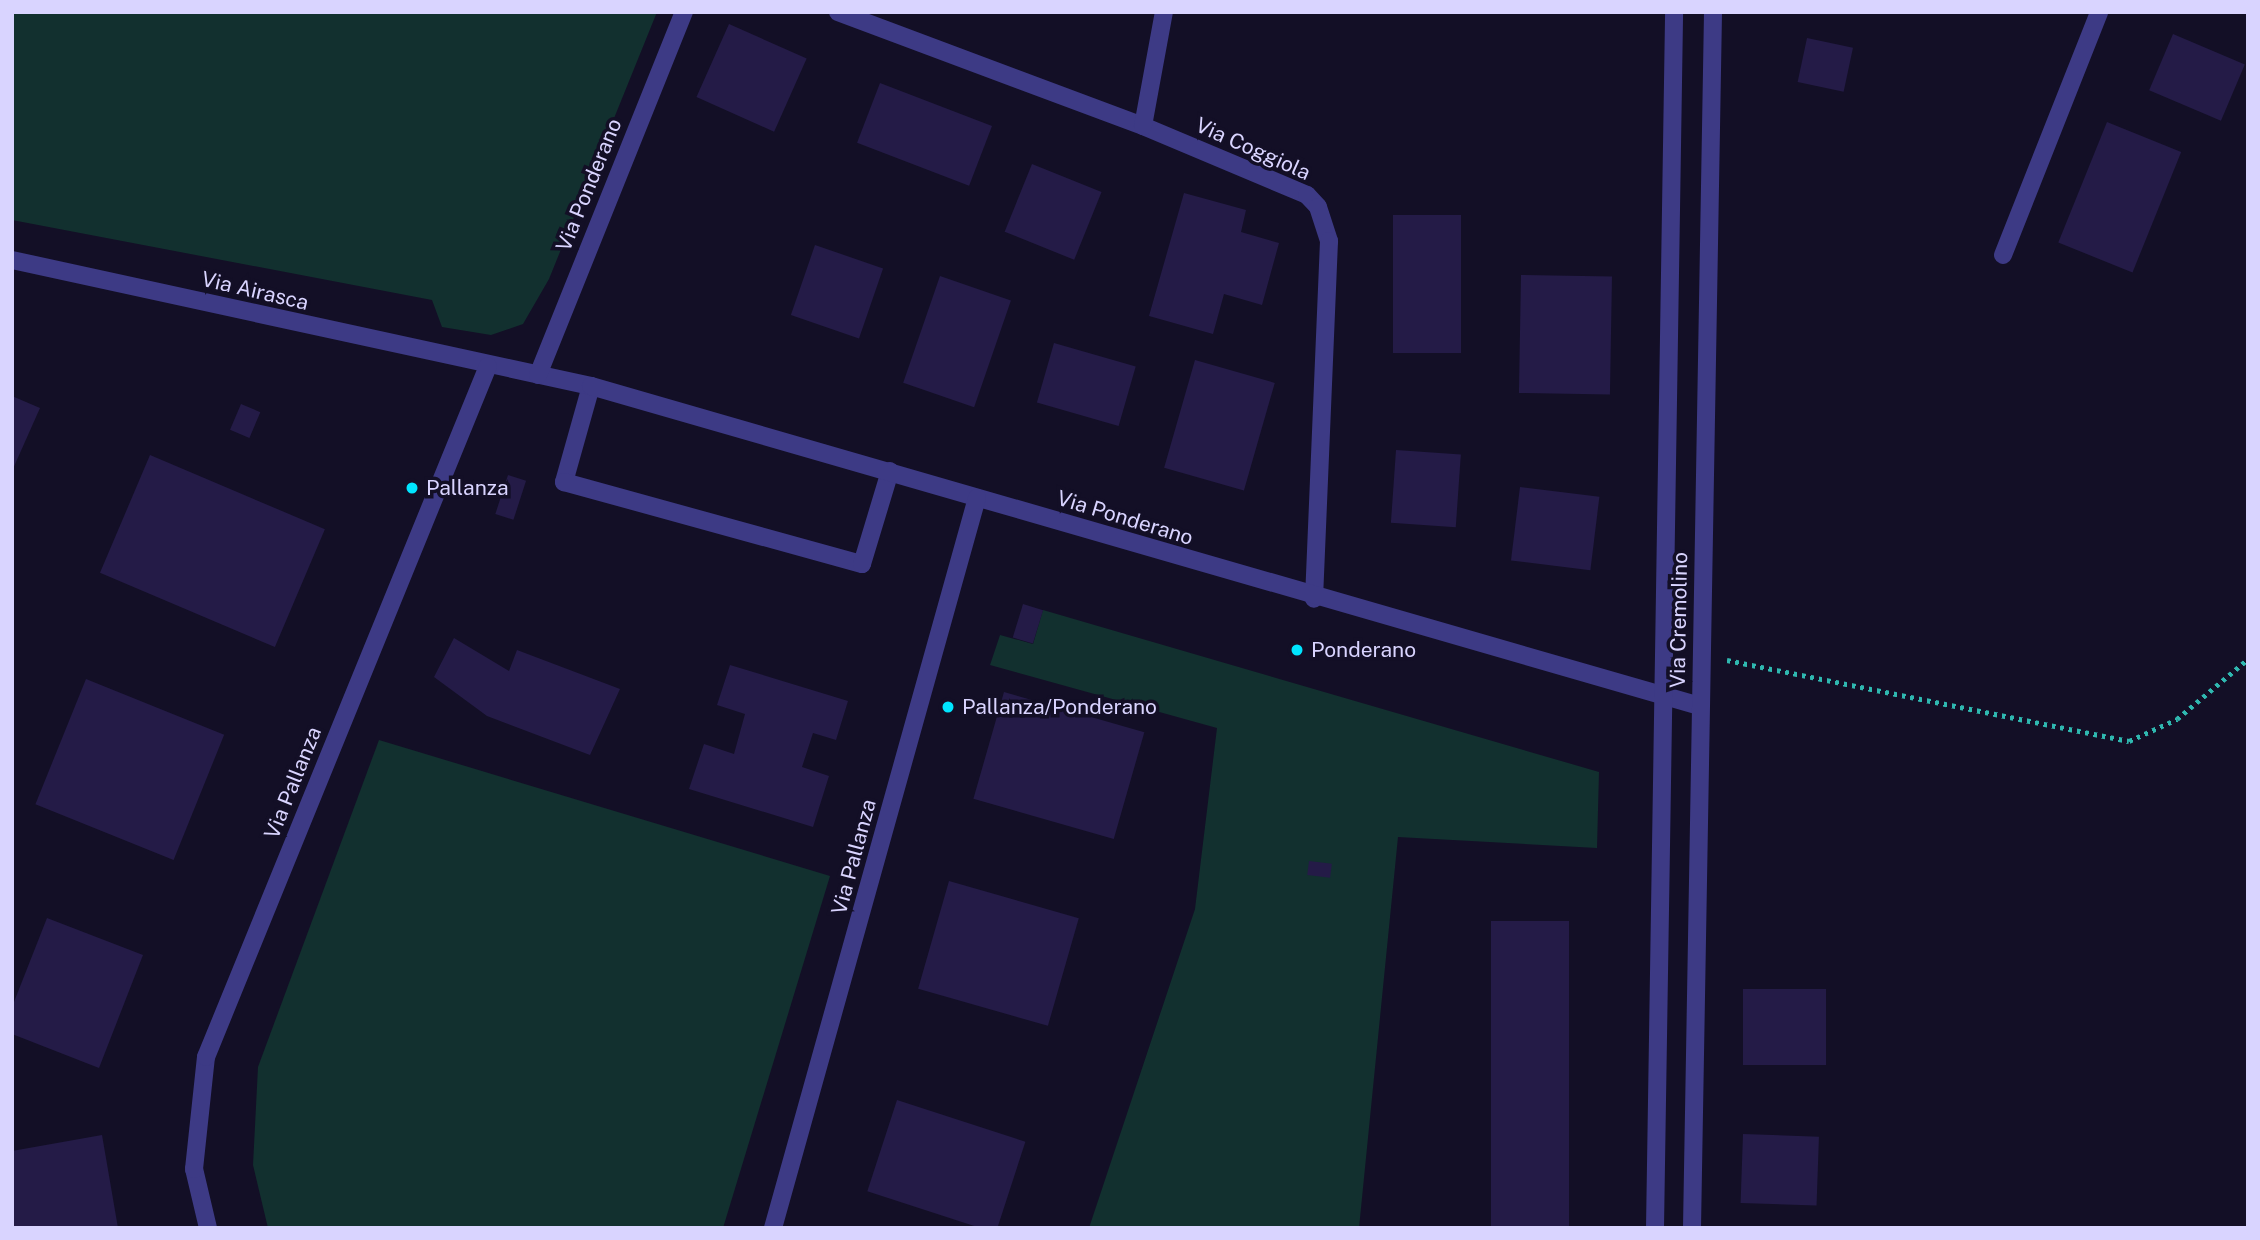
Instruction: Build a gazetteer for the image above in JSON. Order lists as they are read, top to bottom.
{
  "streets": {
    "street": [
      "Via Coggiola",
      "Via Ponderano",
      "Via Airasca",
      "Via Cremolino",
      "Via Pallanza"
    ]
  },
  "crossings": [
    ["Via Coggiola", "Via Ponderano"],
    ["Via Ponderano", "Via Airasca"],
    ["Via Ponderano", "Via Cremolino"],
    ["Via Ponderano", "Via Pallanza"],
    ["Via Airasca", "Via Pallanza"]
  ],
  "places": ["Pallanza", "Ponderano", "Pallanza/Ponderano"]
}
